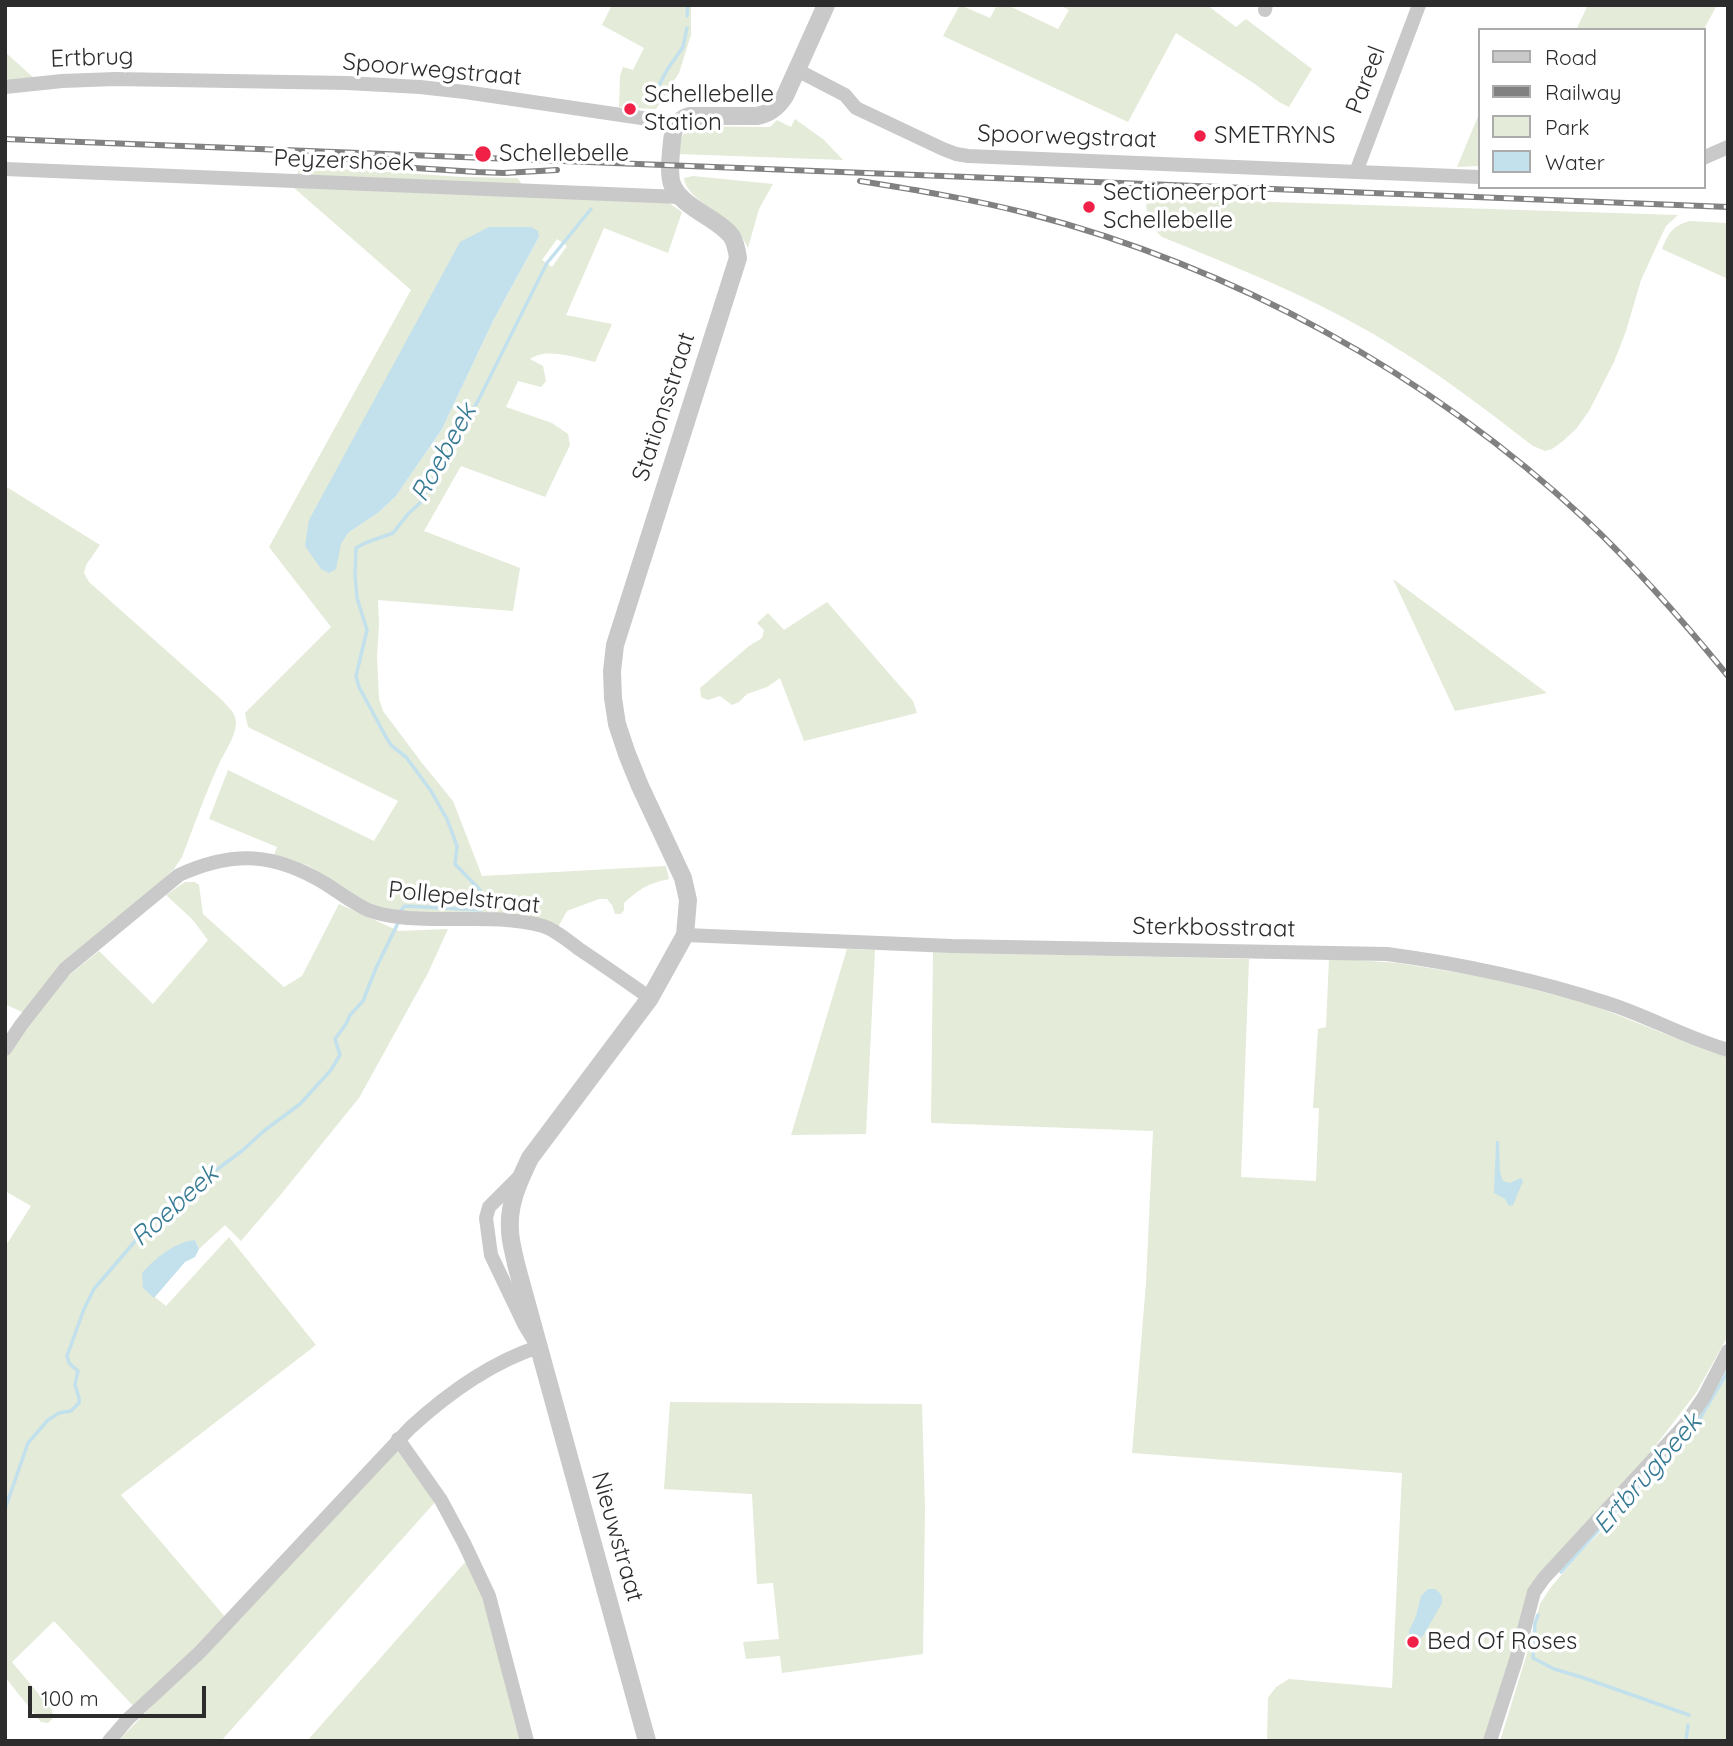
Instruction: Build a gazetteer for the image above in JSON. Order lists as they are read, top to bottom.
{
  "streets": {
    "street": [
      "Ertbrug",
      "Spoorwegstraat",
      "Pareel",
      "Peyzershoek",
      "Stationsstraat",
      "Pollepelstraat",
      "Sterkbosstraat",
      "Nieuwstraat"
    ]
  },
  "crossings": [
    ["Ertbrug", "Spoorwegstraat"],
    ["Spoorwegstraat", "Pareel"],
    ["Peyzershoek", "Stationsstraat"],
    ["Stationsstraat", "Sterkbosstraat"],
    ["Stationsstraat", "Nieuwstraat"],
    ["Pollepelstraat", "Nieuwstraat"],
    ["Sterkbosstraat", "Nieuwstraat"]
  ],
  "water": ["Roebeek", "Ertbrugbeek"],
  "places": [
    "Schellebelle Station",
    "SMETRYNS",
    "Schellebelle",
    "Sectioneerport Schellebelle",
    "Bed Of Roses"
  ],
  "legend": [
    "Road",
    "Railway",
    "Park",
    "Water"
  ],
  "scale_bar": "100 m"
}
